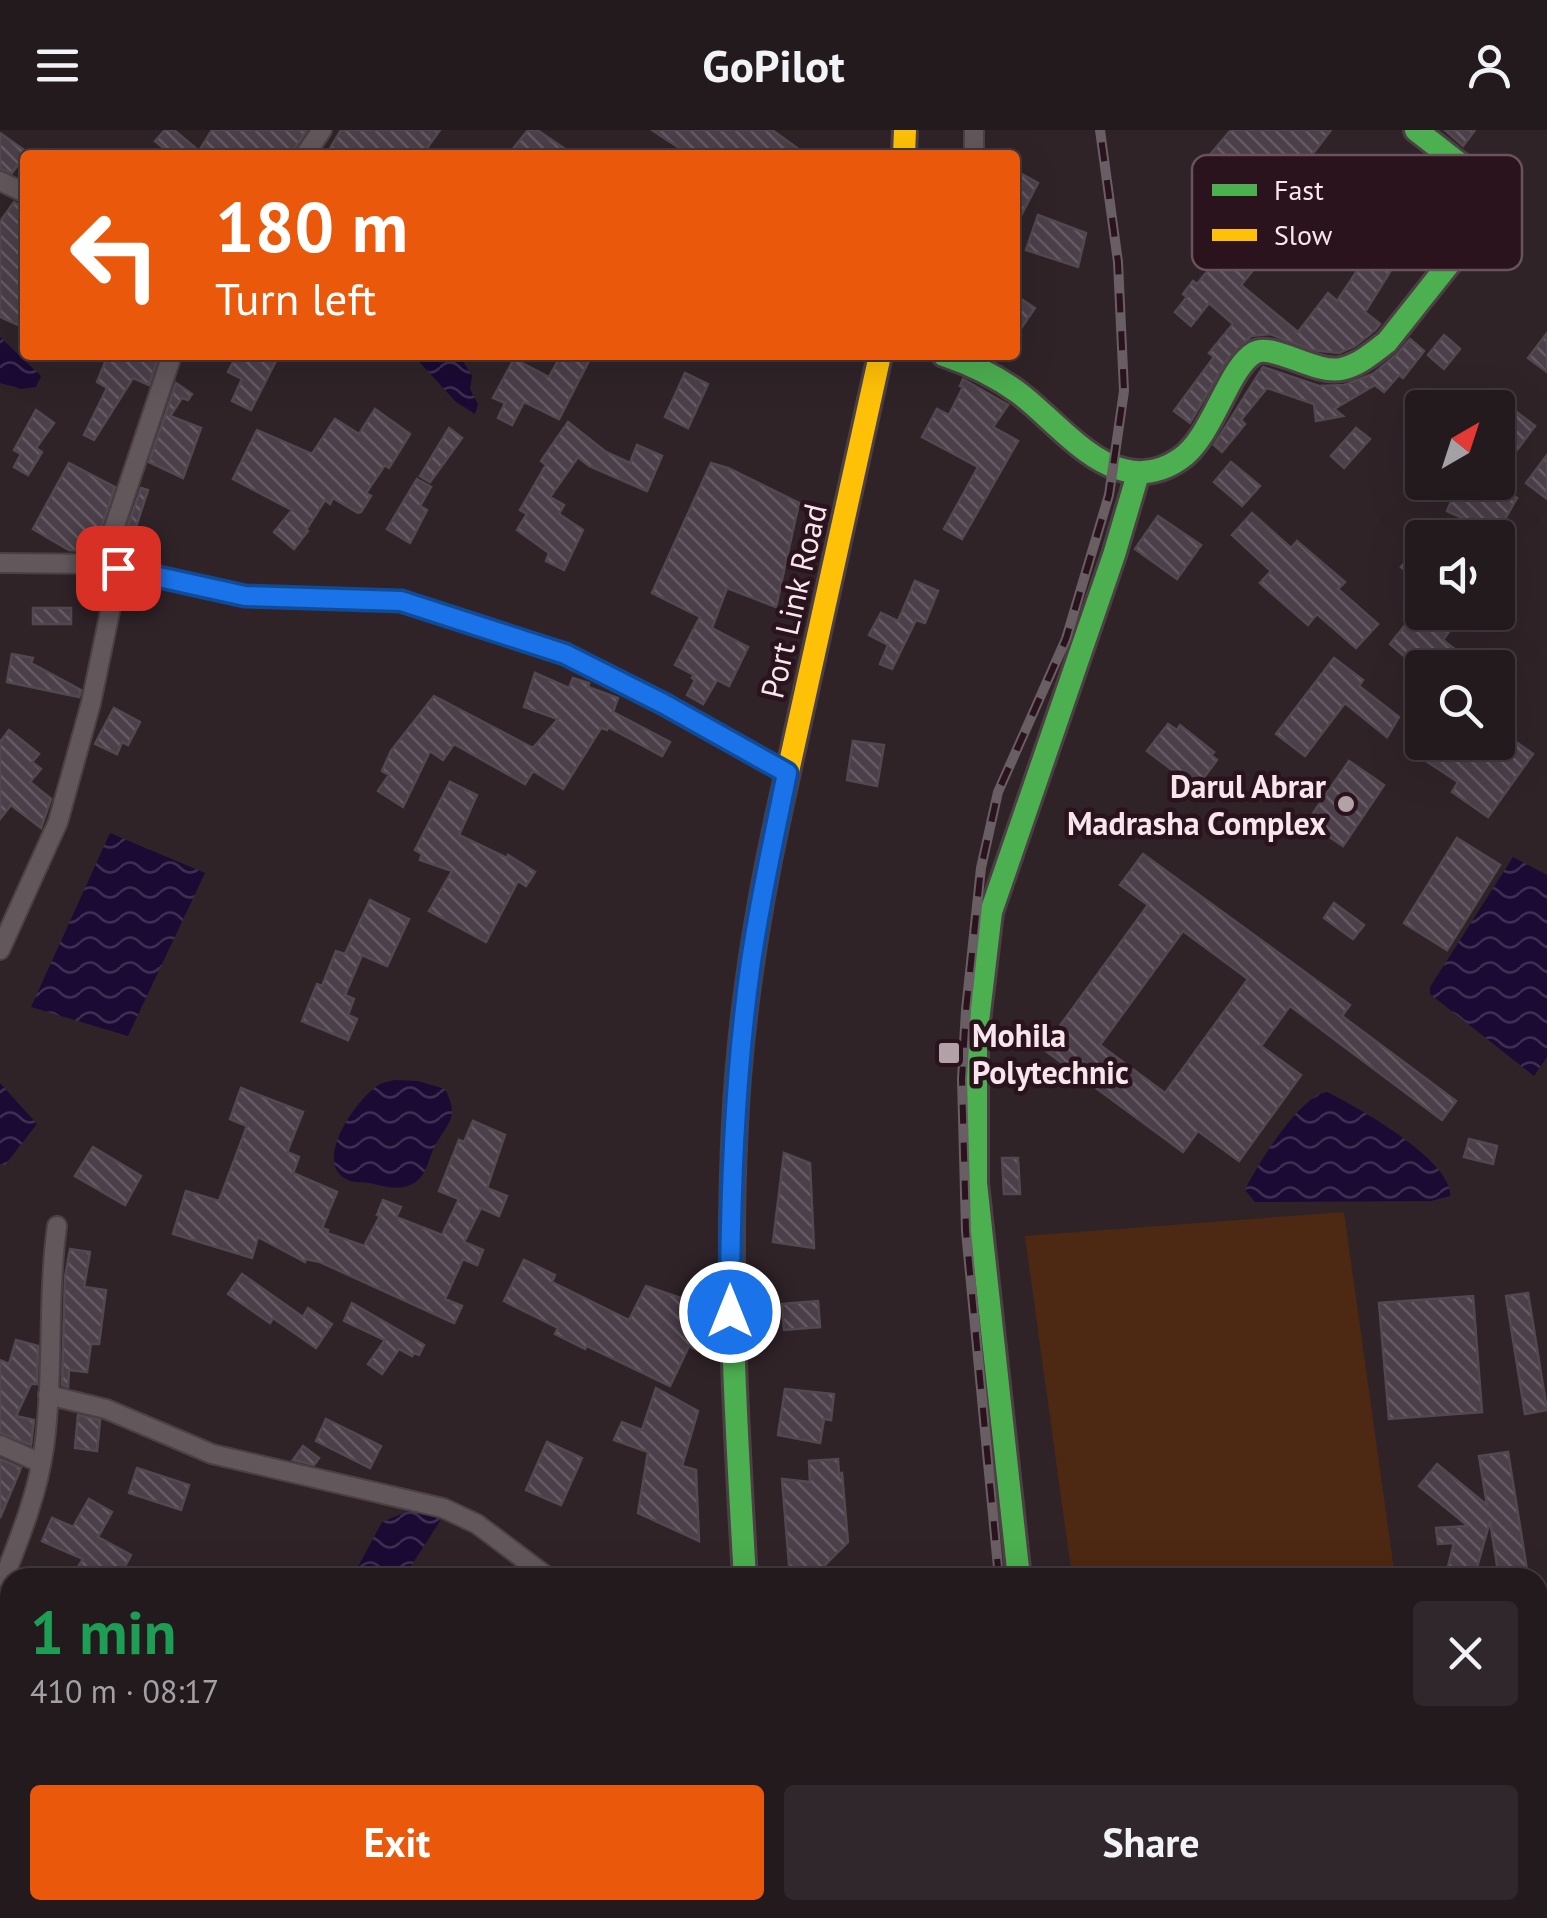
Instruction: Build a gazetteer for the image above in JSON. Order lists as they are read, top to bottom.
{
  "streets": {
    "main road": ["Port Link Road"]
  },
  "places": {
    "other": ["Darul Abrar Madrasha Complex"],
    "transit": ["Mohila Polytechnic"]
  },
  "legend": ["Fast", "Slow"],
  "north": "top right",
  "page": {
    "header": "GoPilot",
    "turn": ["180 m", "Turn left"],
    "heading": ["1 min", "410 m · 08:17"],
    "buttons": ["Exit", "Share"]
  }
}
